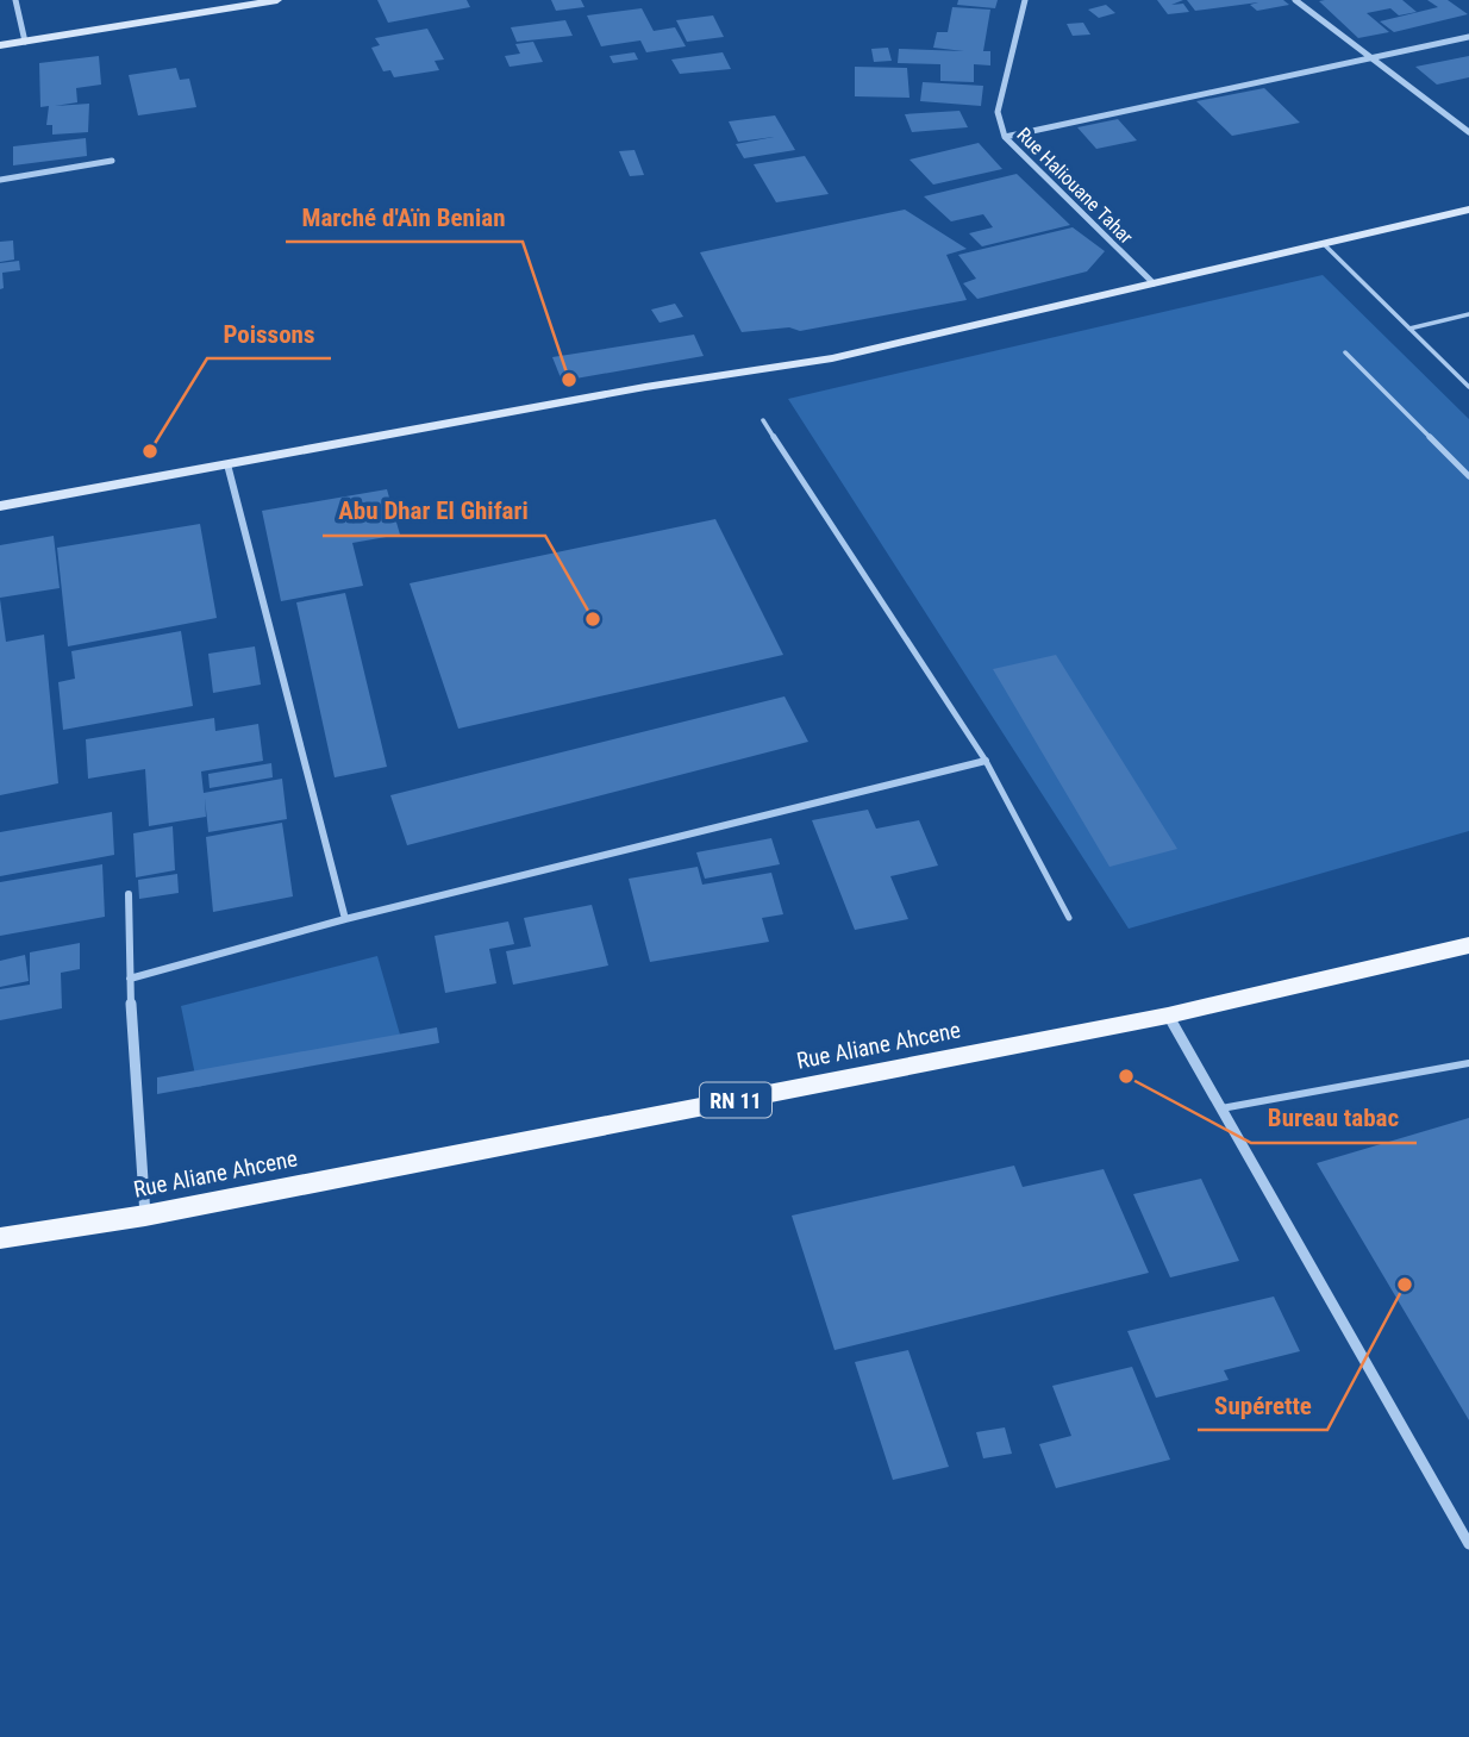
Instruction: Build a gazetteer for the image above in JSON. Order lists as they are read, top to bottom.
{
  "streets": {
    "main road": ["Rue Aliane Ahcene", "RN 11"],
    "street": ["Rue Haliouane Tahar"]
  },
  "places": [
    "Marché d'Aïn Benian",
    "Poissons",
    "Abu Dhar El Ghifari",
    "Bureau tabac",
    "Supérette"
  ]
}
